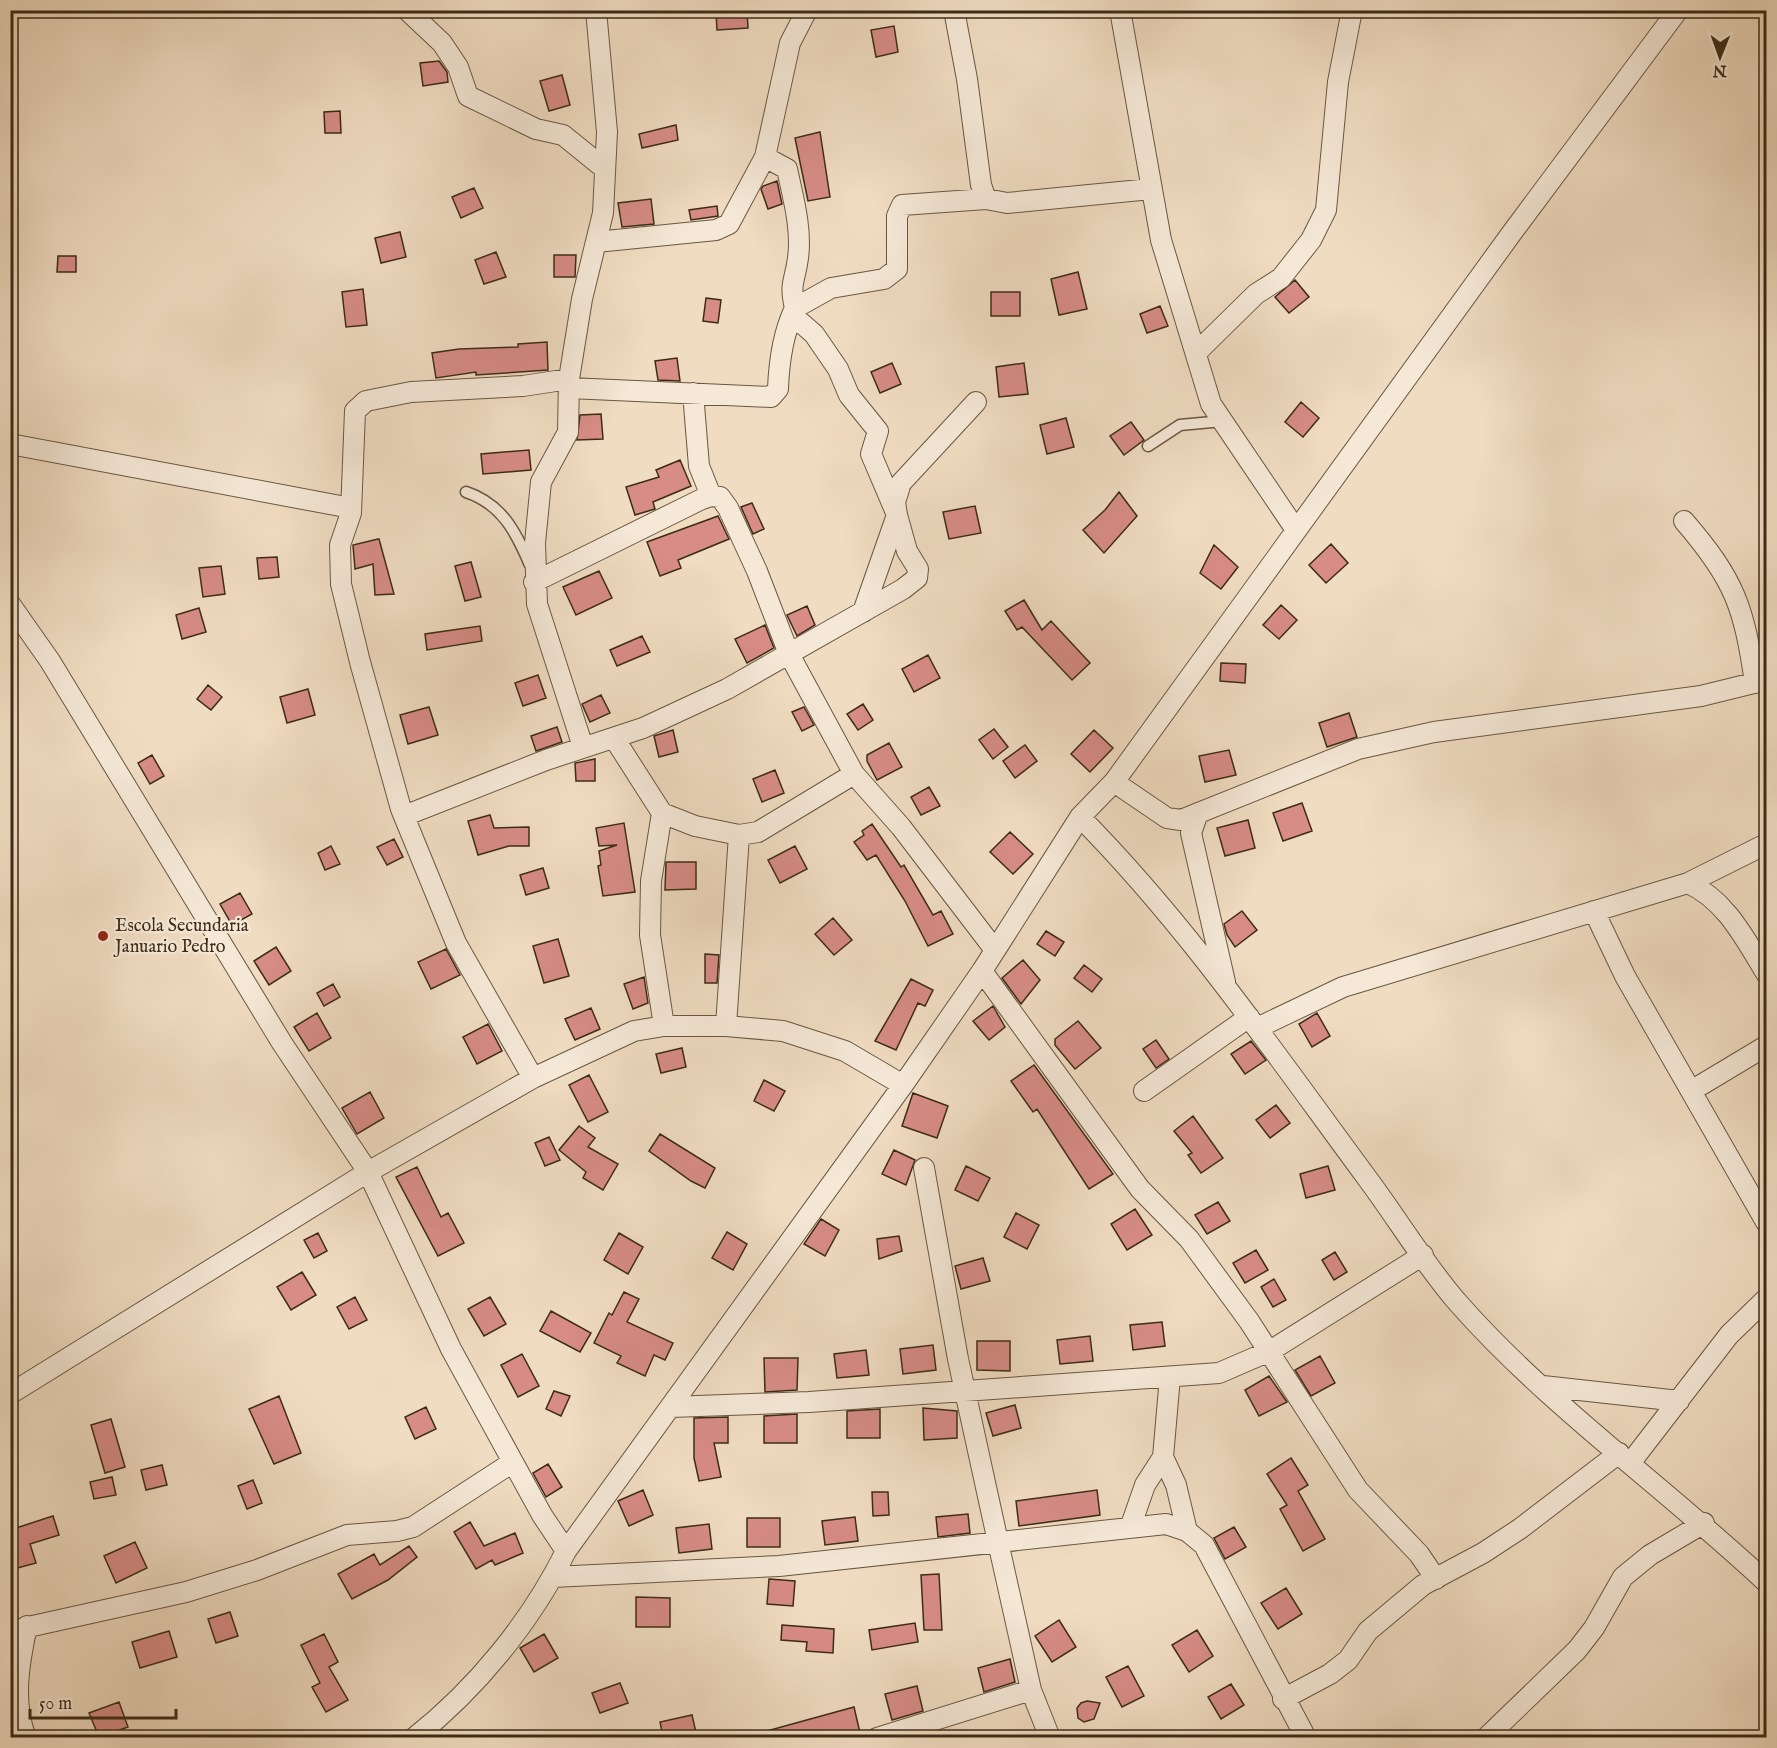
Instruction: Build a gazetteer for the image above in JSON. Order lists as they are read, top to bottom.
{
  "places": ["Escola Secundaria Januario Pedro"],
  "scale_bar": "50 m",
  "north": "bottom"
}
